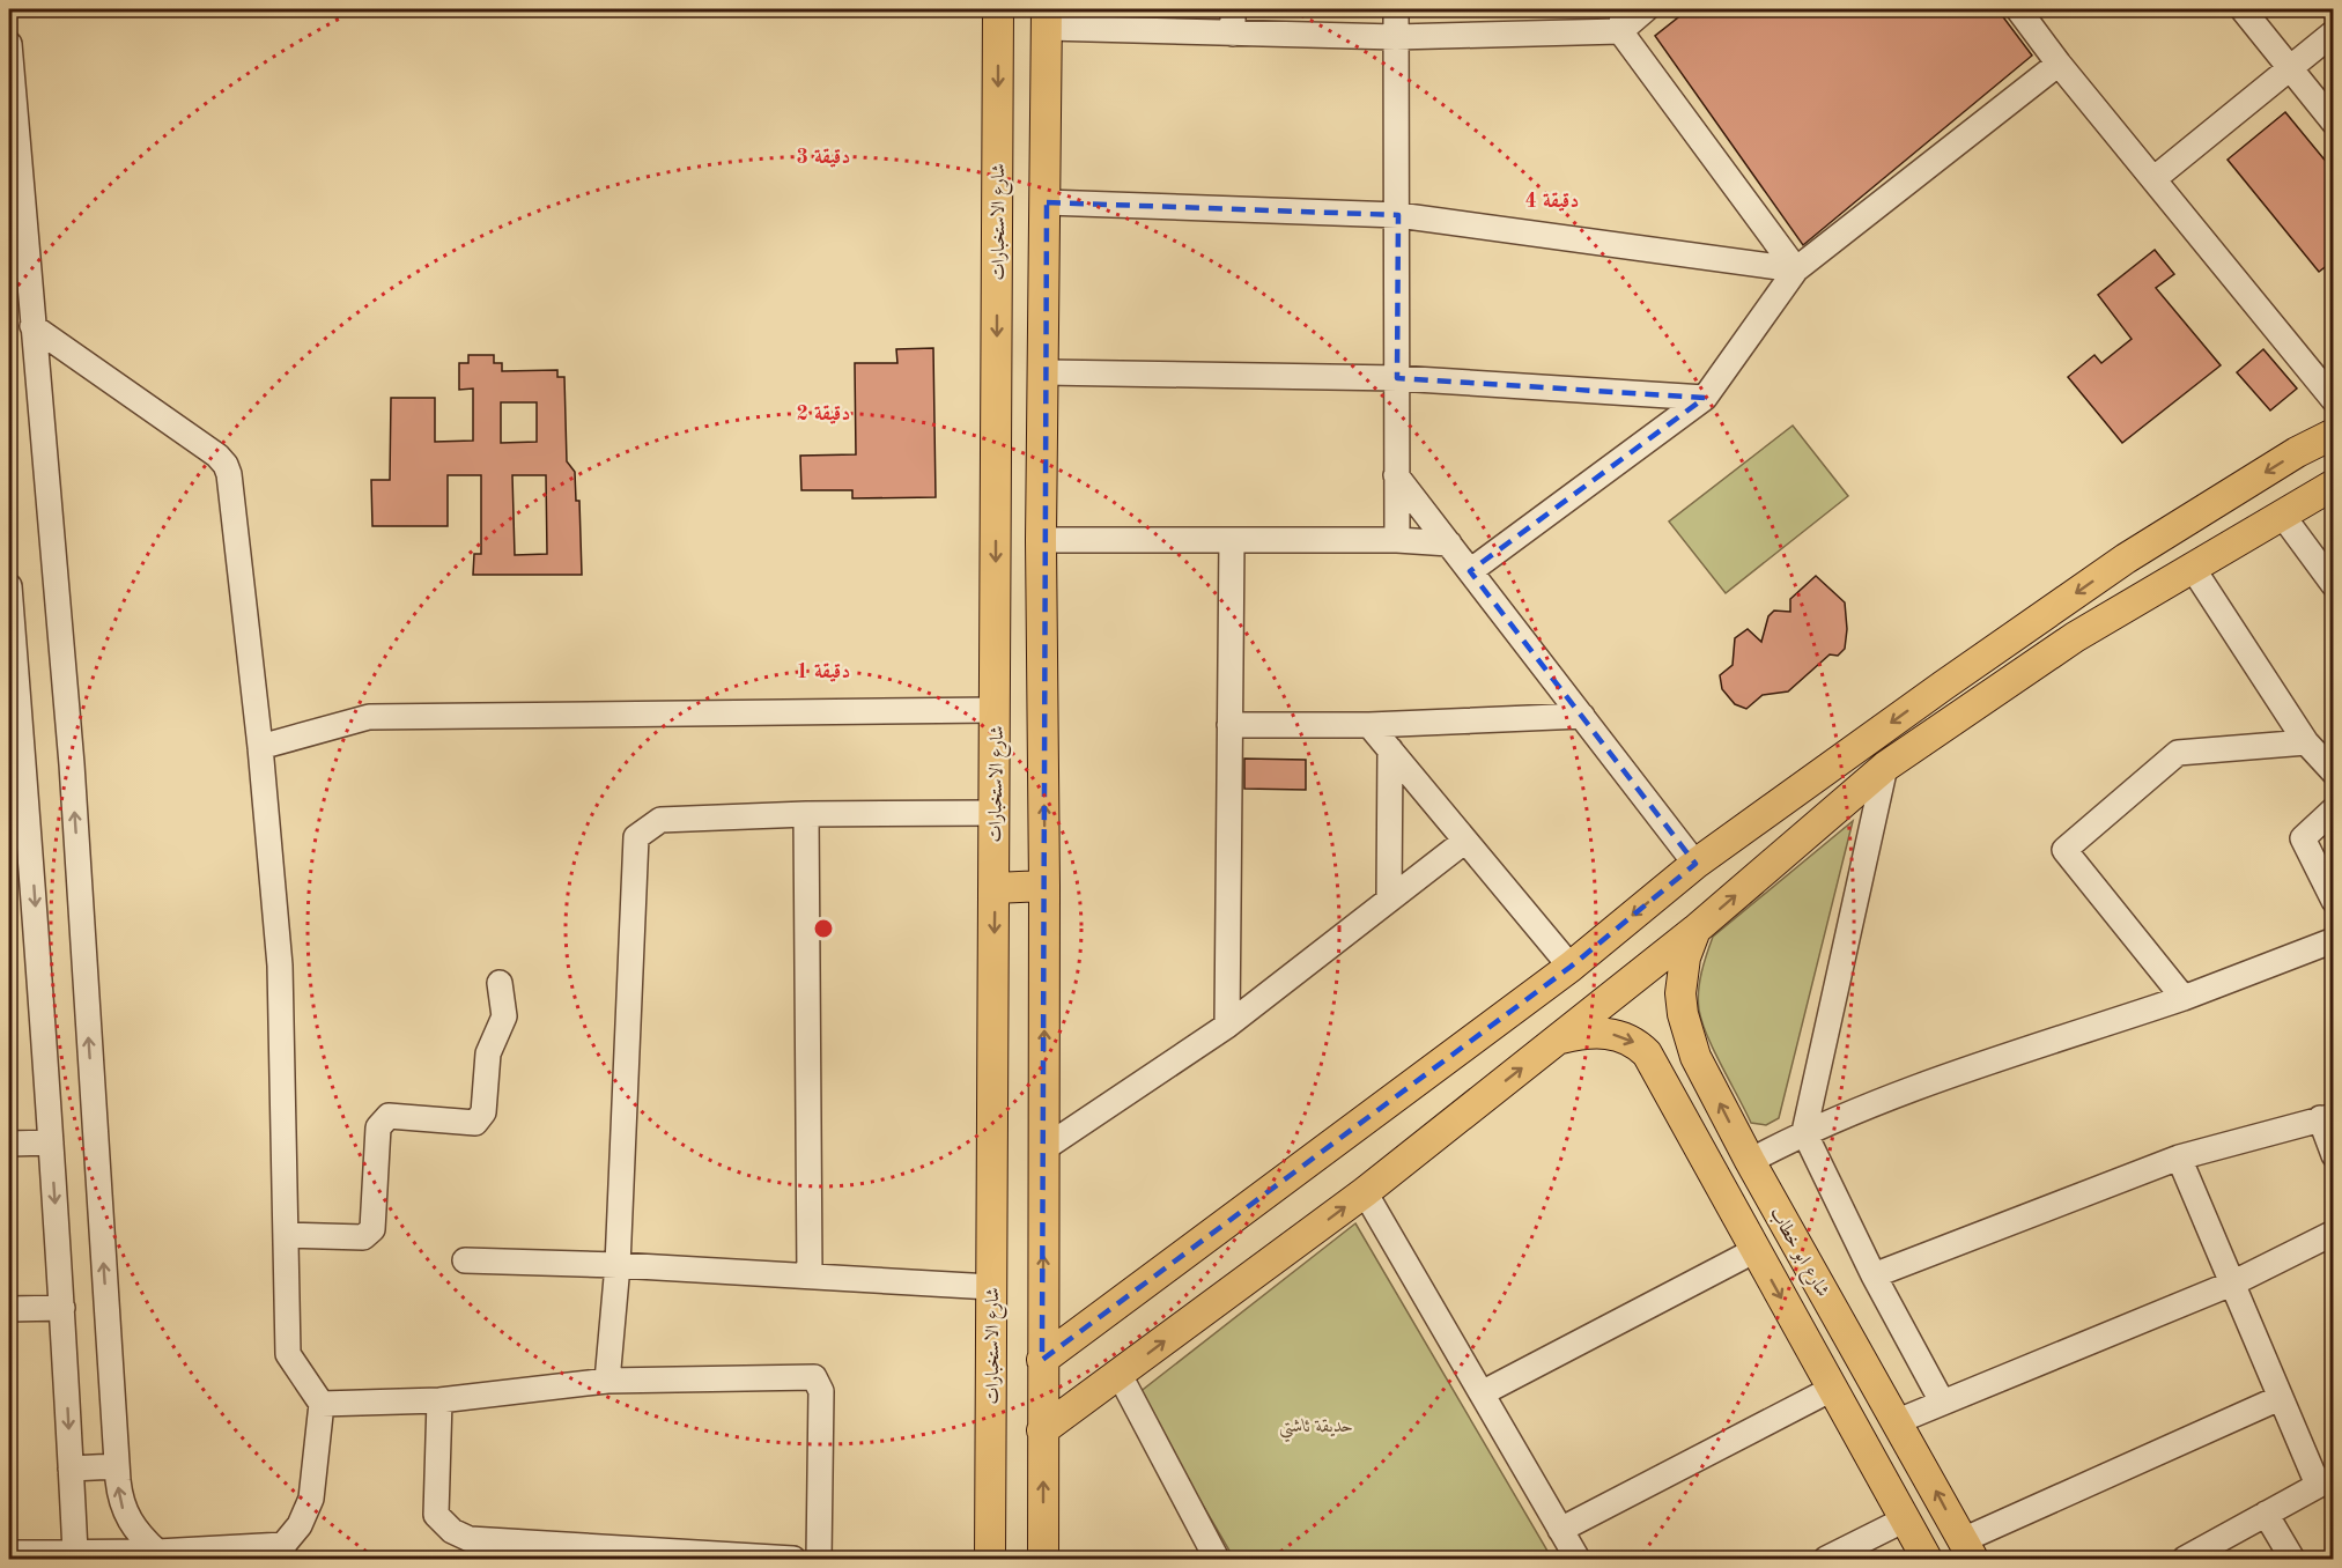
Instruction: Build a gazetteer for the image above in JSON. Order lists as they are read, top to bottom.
{
  "streets": {
    "main road": ["شارع الاستخبارات", "شارع ابو خطاب"]
  },
  "parks": ["حديقة ئاشتي"],
  "rings": [
    "3 دقيقة",
    "4 دقيقة",
    "2 دقيقة",
    "1 دقيقة"
  ]
}
